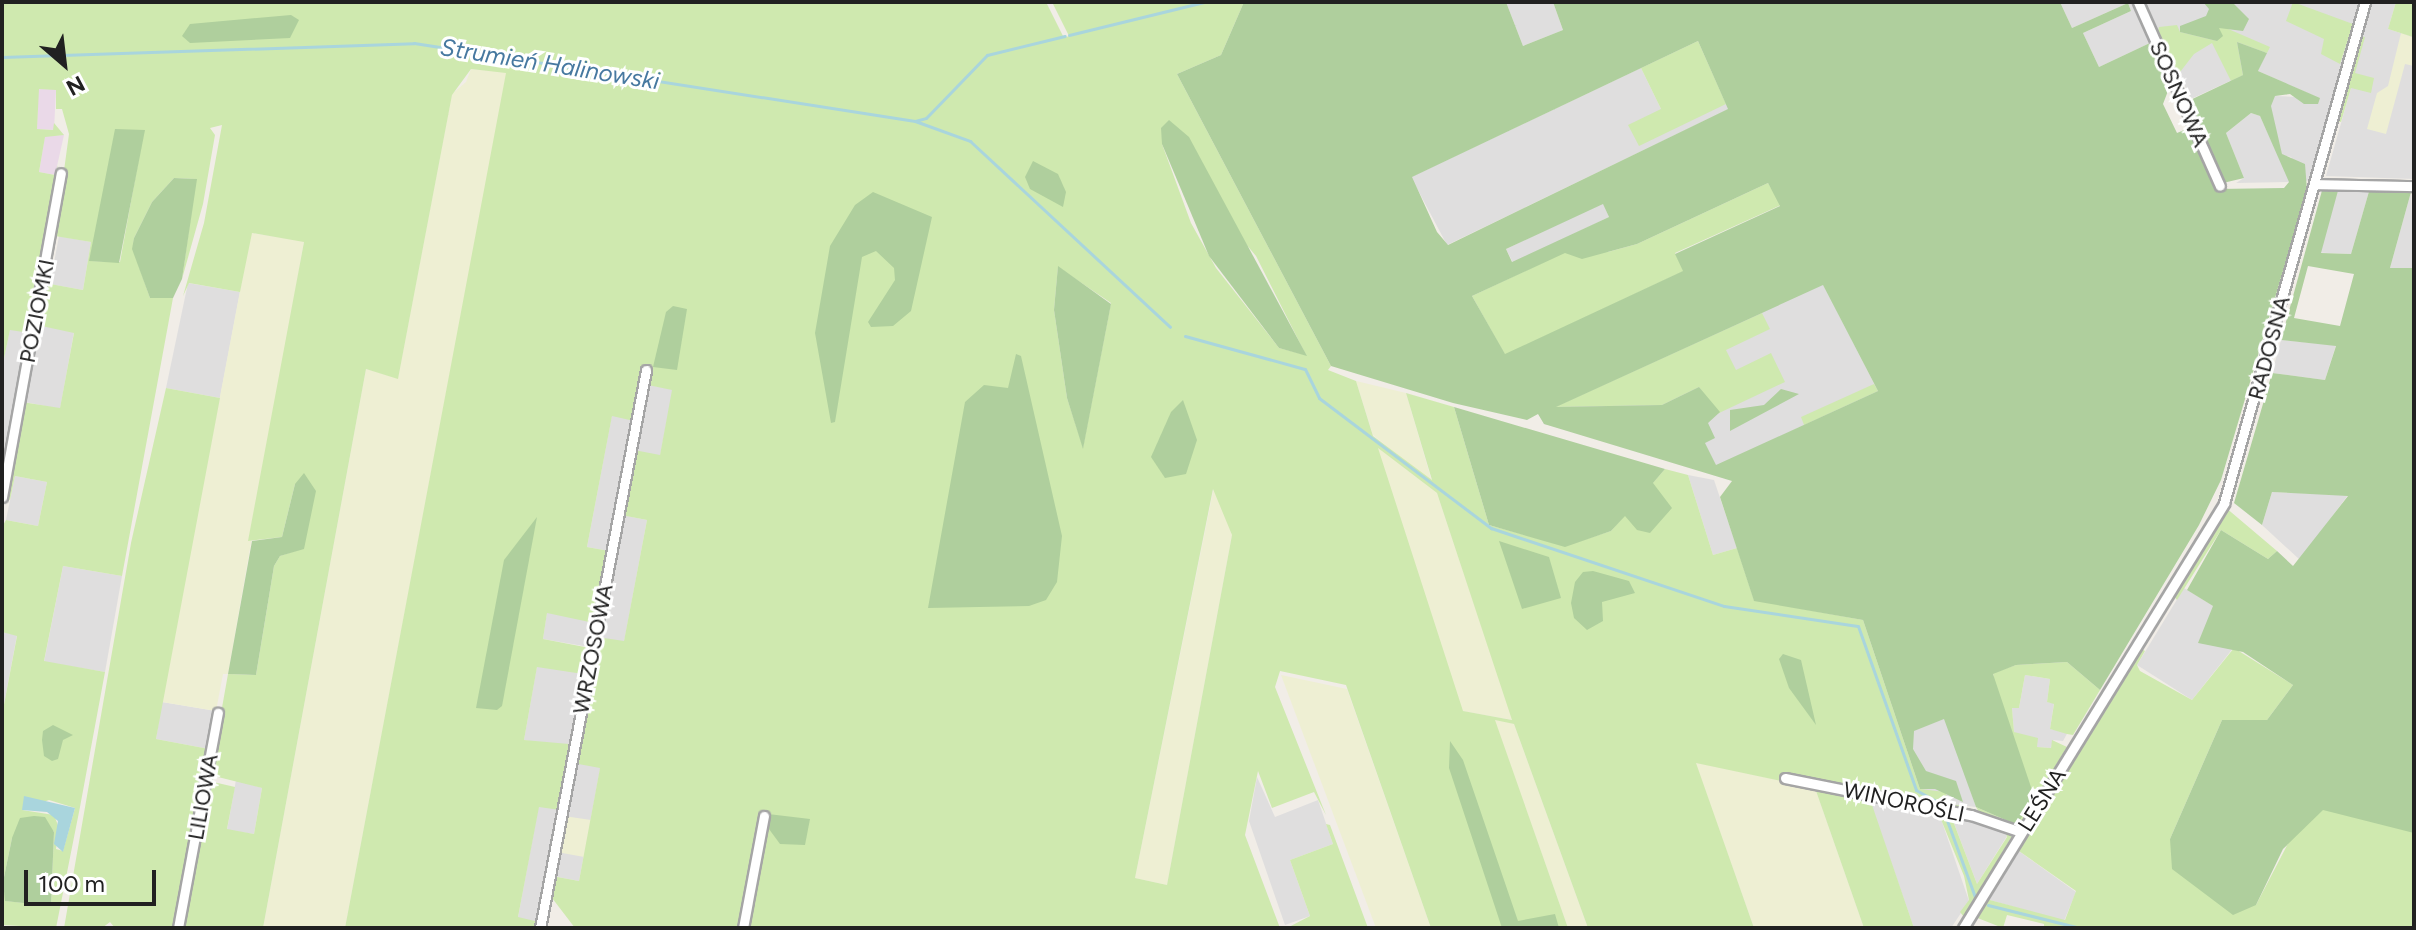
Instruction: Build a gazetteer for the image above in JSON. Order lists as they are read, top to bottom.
{
  "streets": {
    "street": [
      "SOSNOWA",
      "POZIOMKI",
      "RADOSNA",
      "WRZOSOWA",
      "LILIOWA",
      "LEŚNA",
      "WINOROŚLI"
    ]
  },
  "crossings": [
    ["RADOSNA", "LEŚNA"],
    ["LEŚNA", "WINOROŚLI"]
  ],
  "water": ["Strumień Halinowski"],
  "scale_bar": "100 m",
  "north": "bottom right"
}
